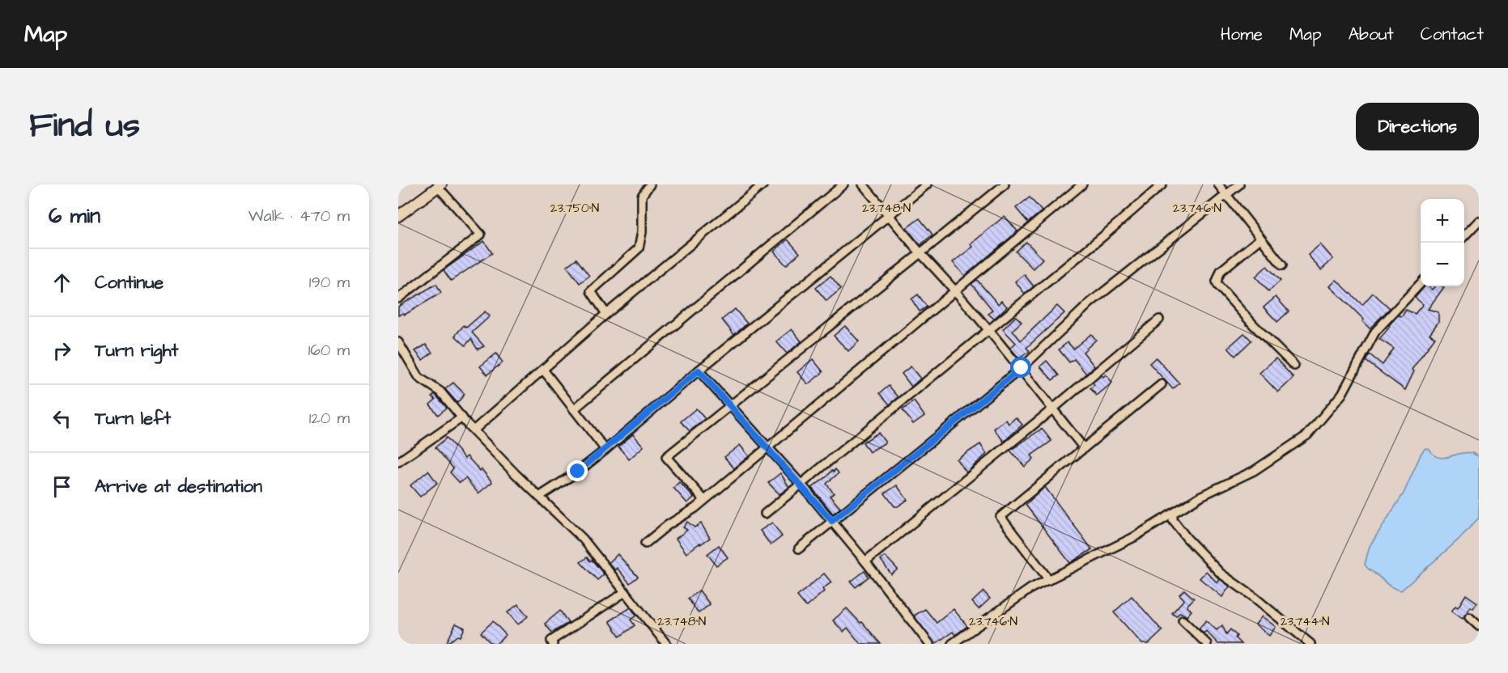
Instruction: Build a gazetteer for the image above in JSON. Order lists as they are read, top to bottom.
{
  "page": {
    "header": "Map",
    "nav": [
      "Home",
      "Map",
      "About",
      "Contact"
    ],
    "title": "Find us",
    "buttons": "Directions",
    "heading": ["6 min", "Walk · 470 m"],
    "map_buttons": ["+", "−"],
    "list": [
      ["Continue", "190 m"],
      ["Turn right", "160 m"],
      ["Turn left", "120 m"],
      "Arrive at destination"
    ]
  },
  "coordinates": [
    "23.750°N",
    "23.748°N",
    "23.746°N",
    "23.744°N"
  ]
}
